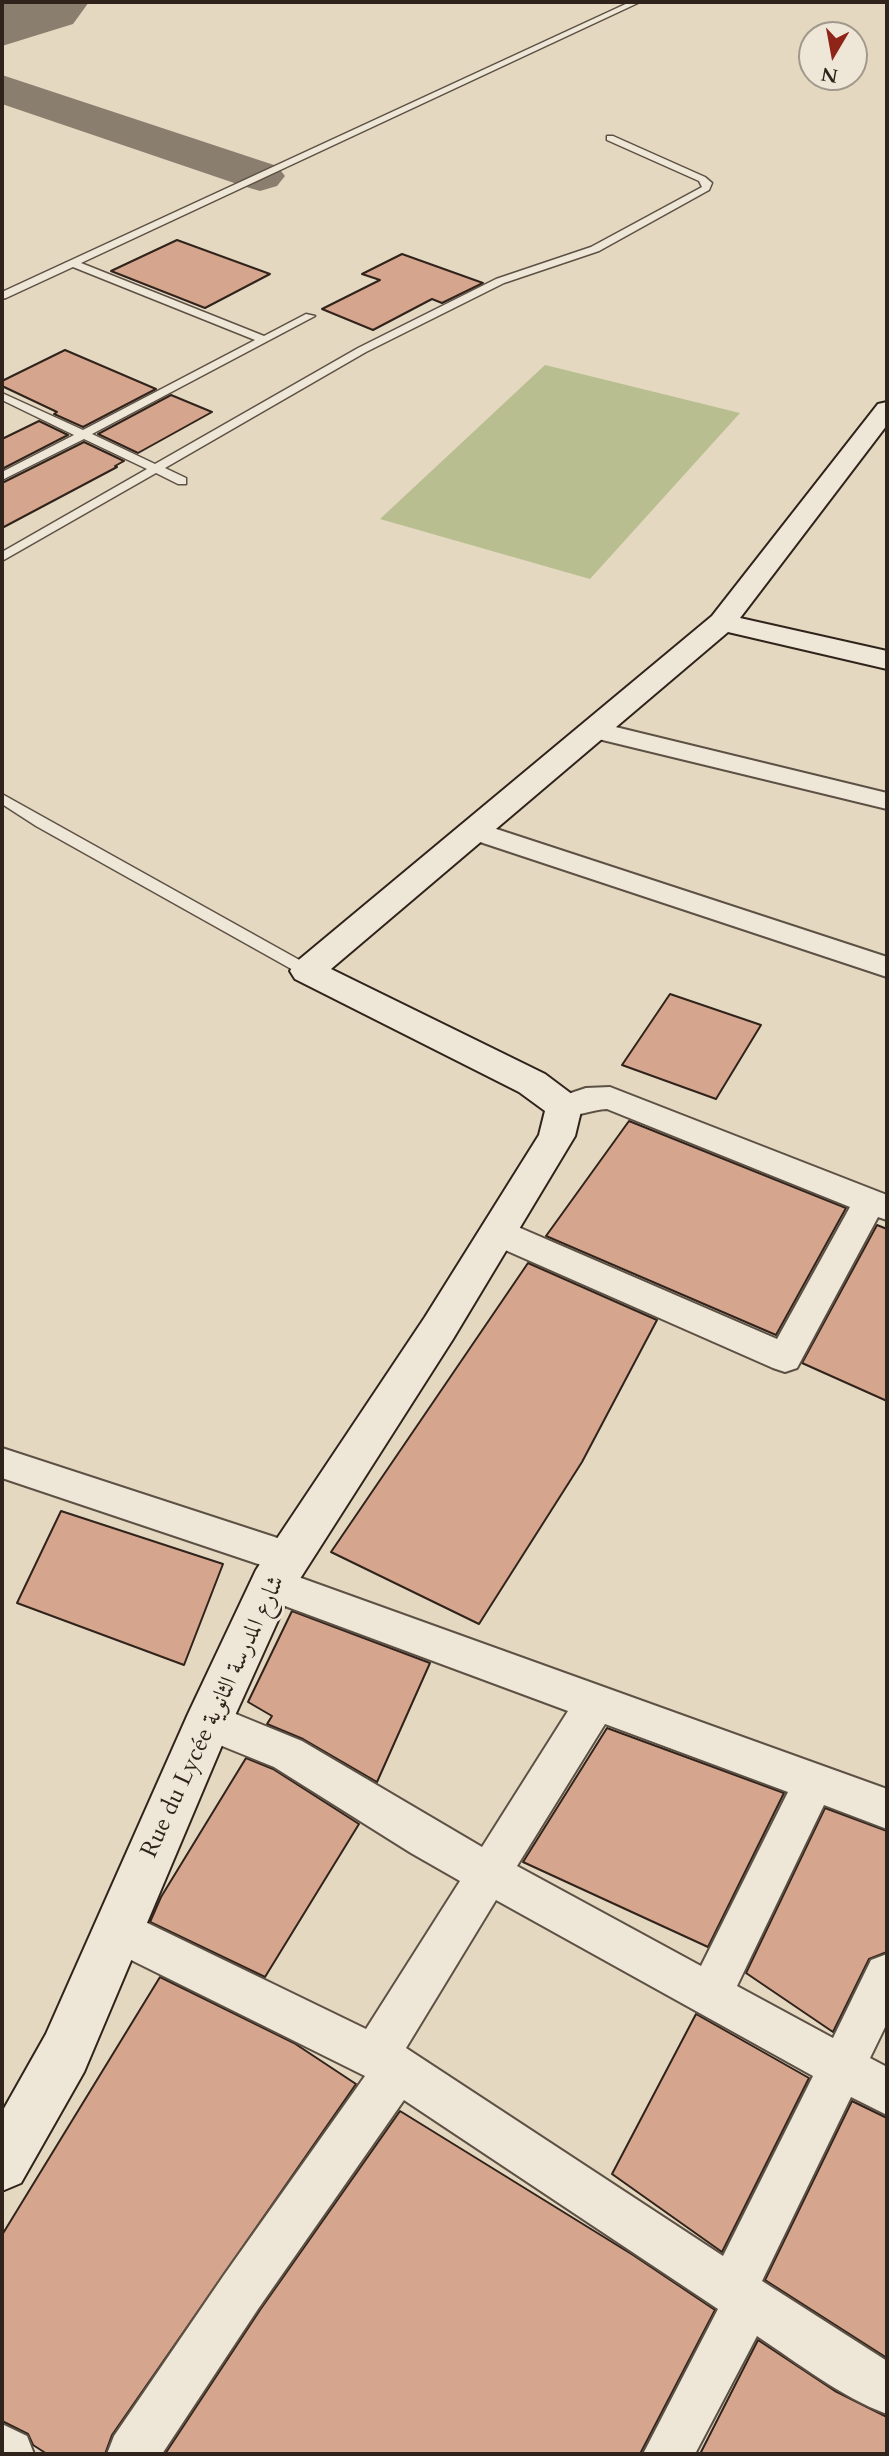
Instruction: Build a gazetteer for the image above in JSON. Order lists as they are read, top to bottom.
{
  "streets": {
    "street": ["Rue du Lycée شارع المدرسة الثانوية"]
  },
  "north": "bottom"
}
